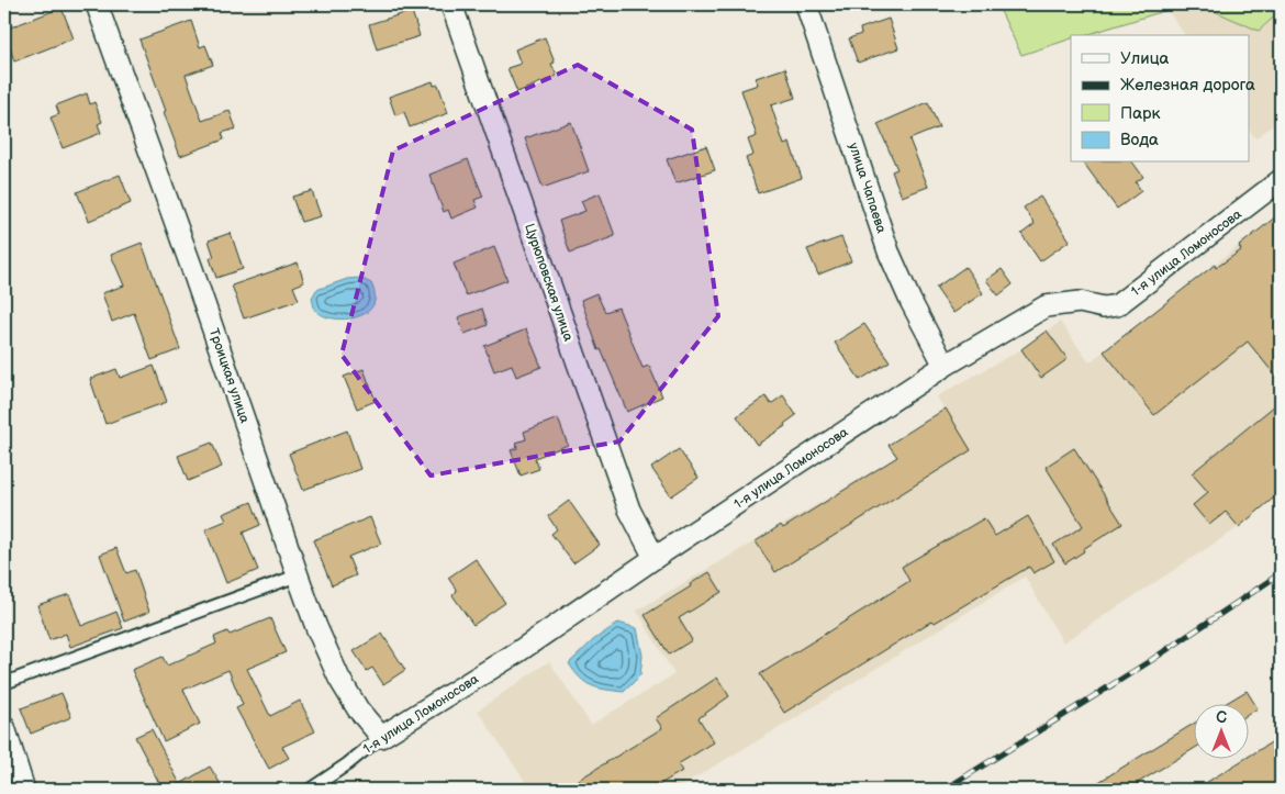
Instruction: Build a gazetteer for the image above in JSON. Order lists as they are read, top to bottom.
{
  "streets": {
    "street": [
      "улица Чапаева",
      "1-я улица Ломоносова",
      "Цурюповская улица",
      "Троицкая улица"
    ]
  },
  "crossings": [
    ["улица Чапаева", "1-я улица Ломоносова"],
    ["1-я улица Ломоносова", "Цурюповская улица"],
    ["1-я улица Ломоносова", "Троицкая улица"]
  ],
  "legend": [
    "Улица",
    "Железная дорога",
    "Парк",
    "Вода"
  ],
  "north": "top"
}
